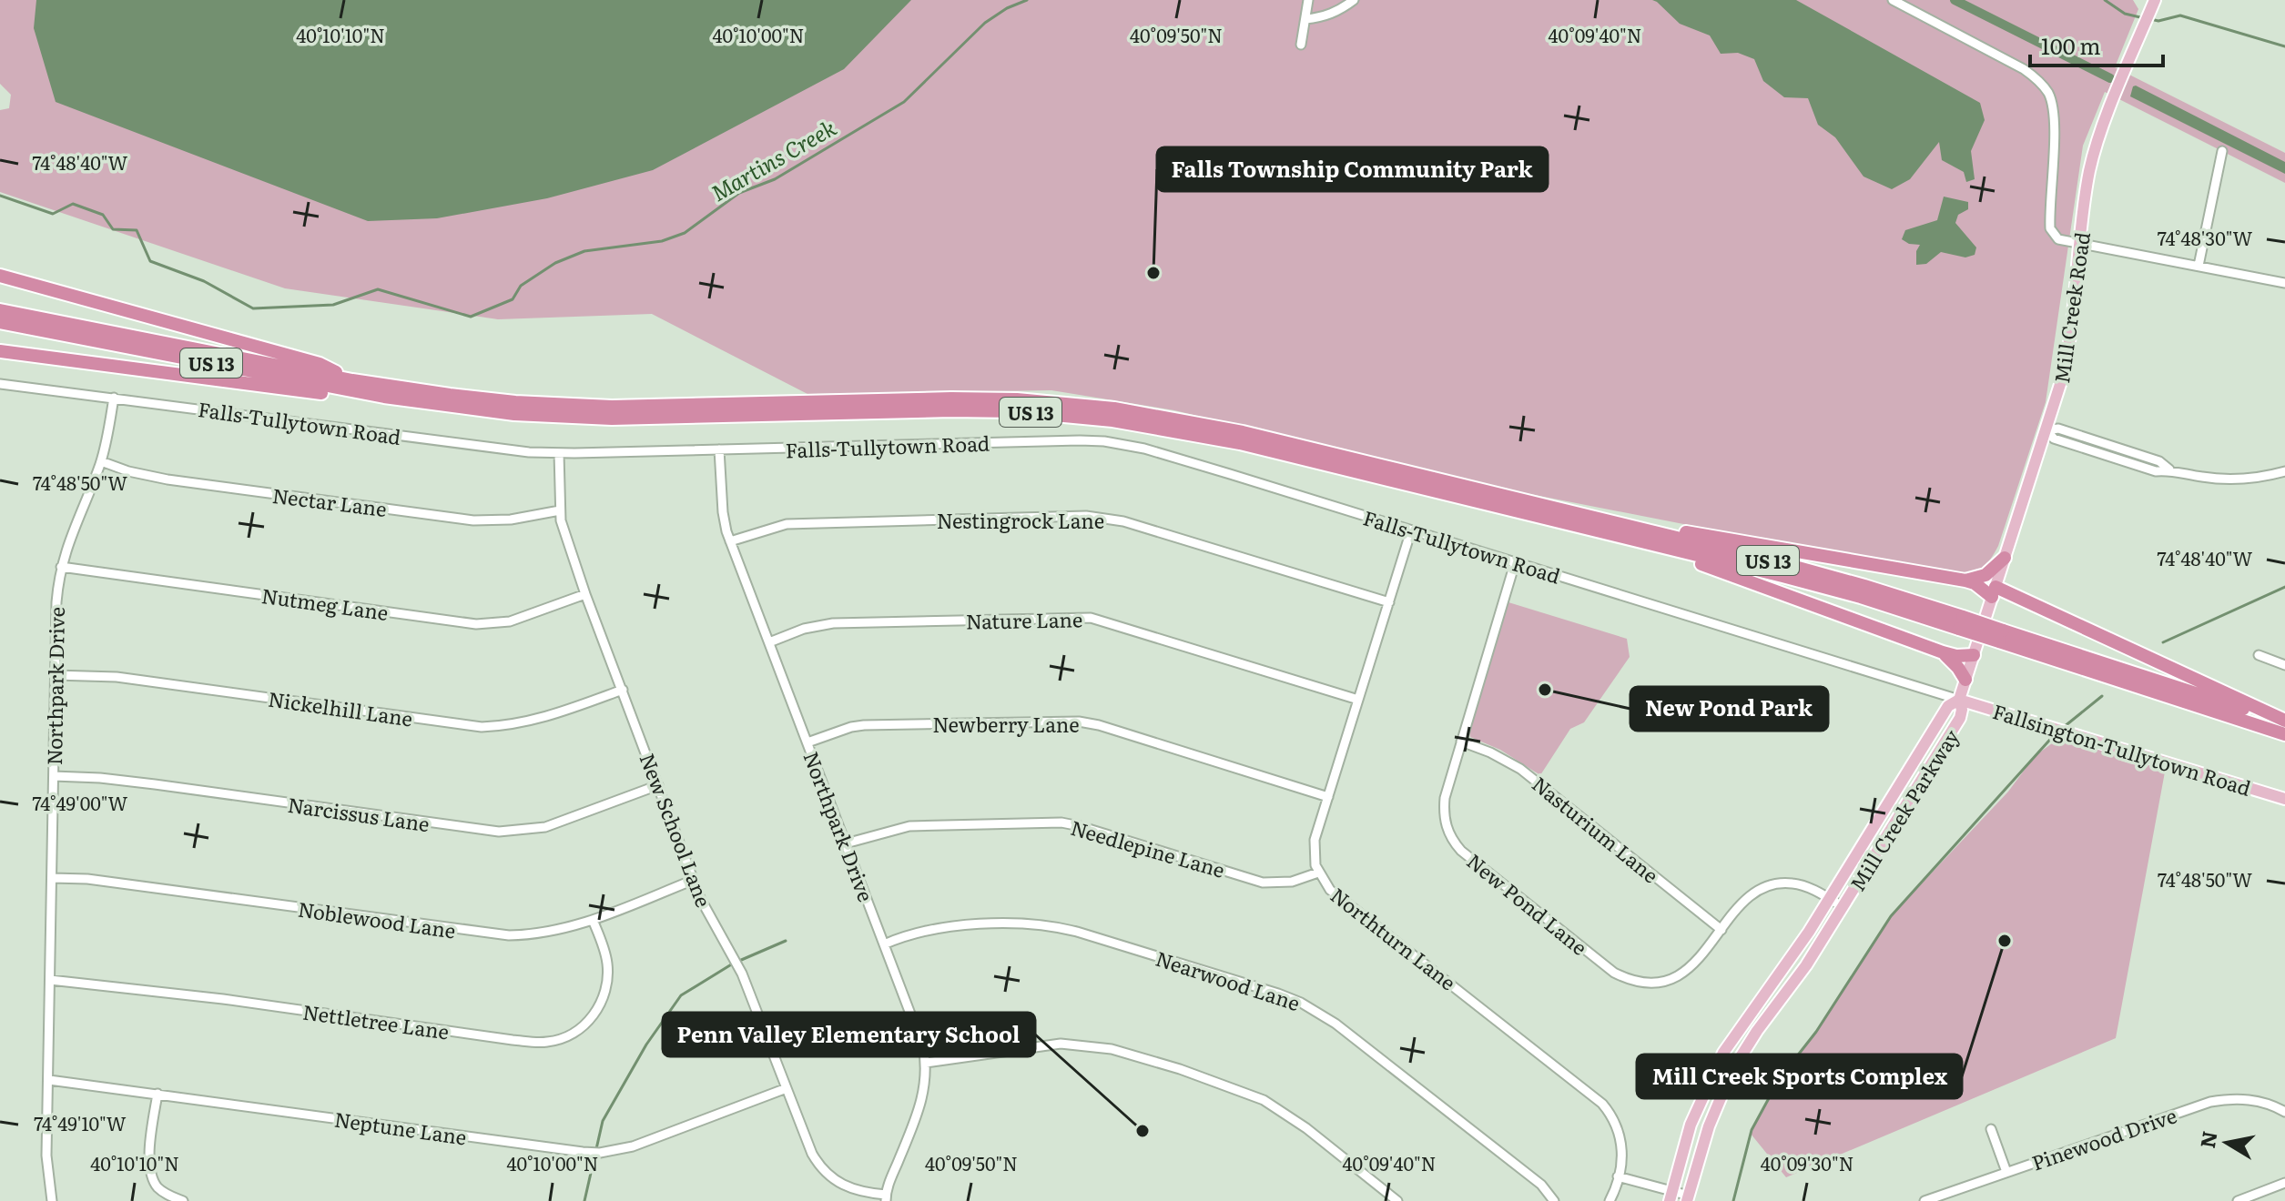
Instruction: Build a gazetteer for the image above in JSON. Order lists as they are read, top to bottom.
{
  "streets": {
    "highway": ["US 13"],
    "main road": ["Mill Creek Road", "Fallsington-Tullytown Road", "Mill Creek Parkway"],
    "street": [
      "Falls-Tullytown Road",
      "Nectar Lane",
      "Nestingrock Lane",
      "Nutmeg Lane",
      "Nature Lane",
      "Northpark Drive",
      "Nickelhill Lane",
      "Newberry Lane",
      "Narcissus Lane",
      "Nasturium Lane",
      "New School Lane",
      "Needlepine Lane",
      "New Pond Lane",
      "Noblewood Lane",
      "Northturn Lane",
      "Nearwood Lane",
      "Nettletree Lane",
      "Neptune Lane",
      "Pinewood Drive"
    ]
  },
  "crossings": [
    ["Mill Creek Road", "Falls-Tullytown Road"],
    ["Mill Creek Road", "Fallsington-Tullytown Road"],
    ["Mill Creek Road", "Mill Creek Parkway"],
    ["Falls-Tullytown Road", "Northpark Drive"],
    ["Falls-Tullytown Road", "Fallsington-Tullytown Road"],
    ["Falls-Tullytown Road", "Mill Creek Parkway"],
    ["Falls-Tullytown Road", "New School Lane"],
    ["Falls-Tullytown Road", "New Pond Lane"],
    ["Falls-Tullytown Road", "Northturn Lane"],
    ["Nectar Lane", "Northpark Drive"],
    ["Nectar Lane", "New School Lane"],
    ["Nestingrock Lane", "Northpark Drive"],
    ["Nestingrock Lane", "Northturn Lane"],
    ["Nutmeg Lane", "Northpark Drive"],
    ["Nutmeg Lane", "New School Lane"],
    ["Nature Lane", "Northpark Drive"],
    ["Nature Lane", "Northturn Lane"],
    ["Northpark Drive", "Nickelhill Lane"],
    ["Northpark Drive", "Newberry Lane"],
    ["Northpark Drive", "Narcissus Lane"],
    ["Northpark Drive", "New School Lane"],
    ["Northpark Drive", "Needlepine Lane"],
    ["Northpark Drive", "Noblewood Lane"],
    ["Northpark Drive", "Nearwood Lane"],
    ["Northpark Drive", "Nettletree Lane"],
    ["Northpark Drive", "Neptune Lane"],
    ["Nickelhill Lane", "New School Lane"],
    ["Newberry Lane", "Northturn Lane"],
    ["Fallsington-Tullytown Road", "Mill Creek Parkway"],
    ["Mill Creek Parkway", "New Pond Lane"],
    ["Narcissus Lane", "New School Lane"],
    ["Nasturium Lane", "New Pond Lane"],
    ["New School Lane", "Noblewood Lane"],
    ["New School Lane", "Neptune Lane"],
    ["Needlepine Lane", "Northturn Lane"],
    ["Noblewood Lane", "Nettletree Lane"]
  ],
  "water": ["Martins Creek"],
  "places": [
    "Falls Township Community Park",
    "New Pond Park",
    "Mill Creek Sports Complex",
    "Penn Valley Elementary School"
  ],
  "scale_bar": "100 m",
  "north": "left",
  "coordinates": [
    "40°10'10\"N",
    "40°10'00\"N",
    "40°09'50\"N",
    "40°09'40\"N",
    "74°48'40\"W",
    "74°48'30\"W",
    "74°48'50\"W",
    "74°49'00\"W",
    "74°49'10\"W",
    "40°09'30\"N"
  ]
}
